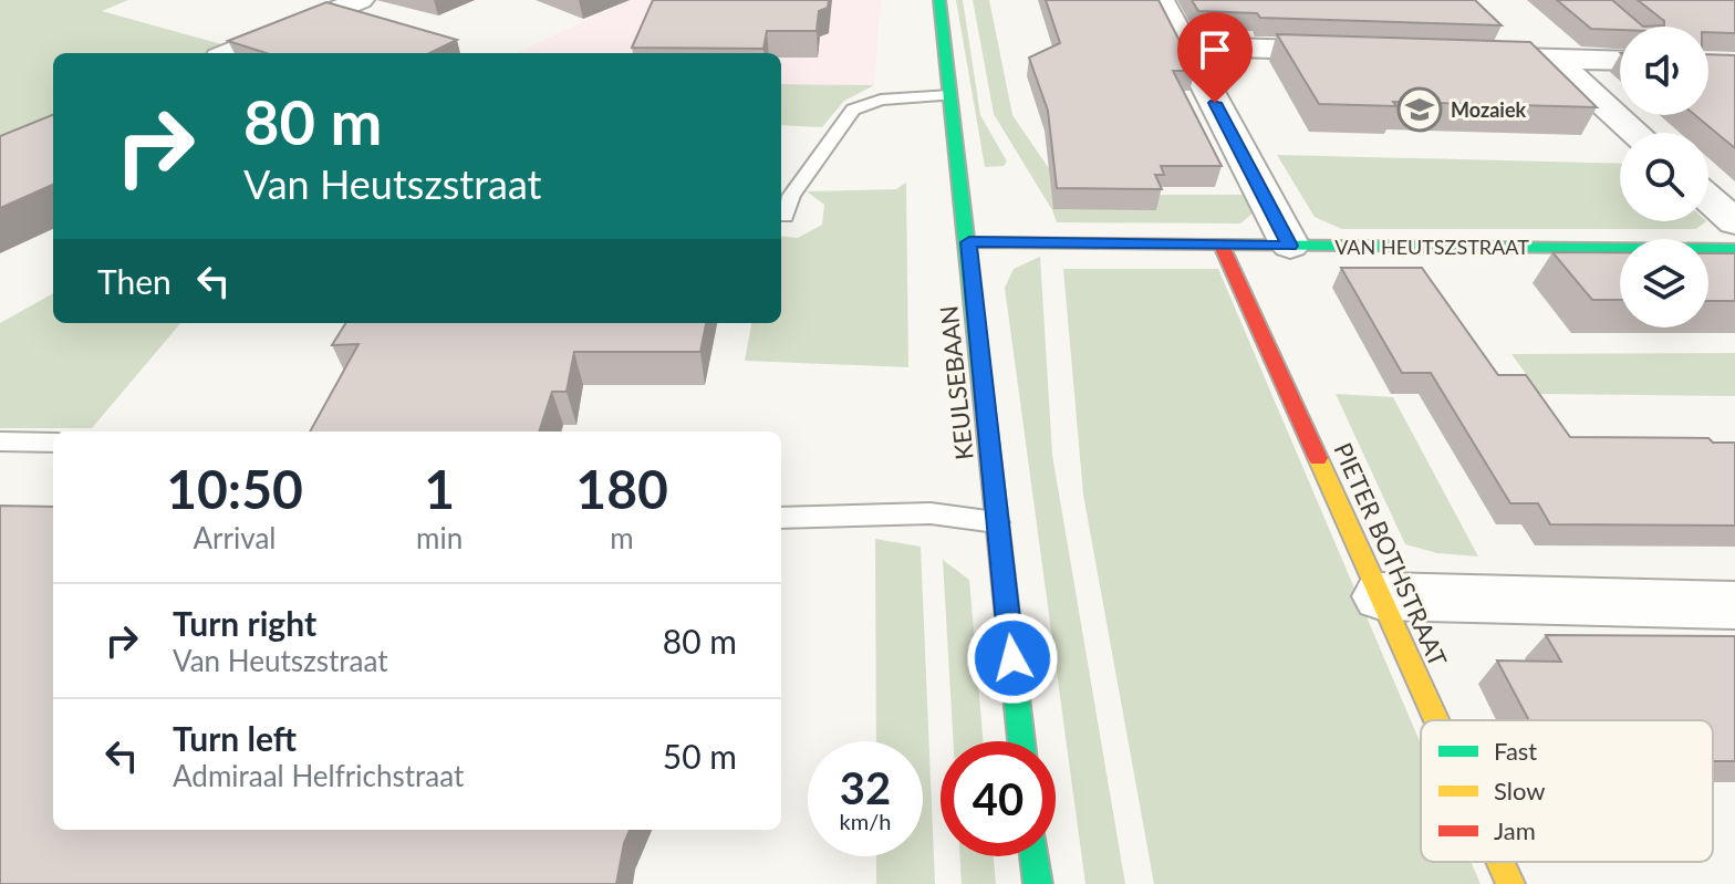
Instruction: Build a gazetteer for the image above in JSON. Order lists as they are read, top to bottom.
{
  "streets": {
    "street": ["VAN HEUTSZSTRAAT", "KEULSEBAAN", "PIETER BOTHSTRAAT"]
  },
  "crossings": [
    ["VAN HEUTSZSTRAAT", "KEULSEBAAN"],
    ["VAN HEUTSZSTRAAT", "PIETER BOTHSTRAAT"]
  ],
  "places": {
    "school or university": ["Mozaiek"]
  },
  "legend": ["Fast", "Slow", "Jam"],
  "page": {
    "turn": ["80 m", "Van Heutszstraat"],
    "then": "Then",
    "eta": [
      "10:50",
      "Arrival",
      "1",
      "min",
      "180",
      "m"
    ],
    "list": [
      {
        "name": "Turn right",
        "note": "Van Heutszstraat",
        "value": "80 m"
      },
      {
        "name": "Turn left",
        "note": "Admiraal Helfrichstraat",
        "value": "50 m"
      }
    ],
    "speed": "32 km/h",
    "limit": "40"
  }
}
